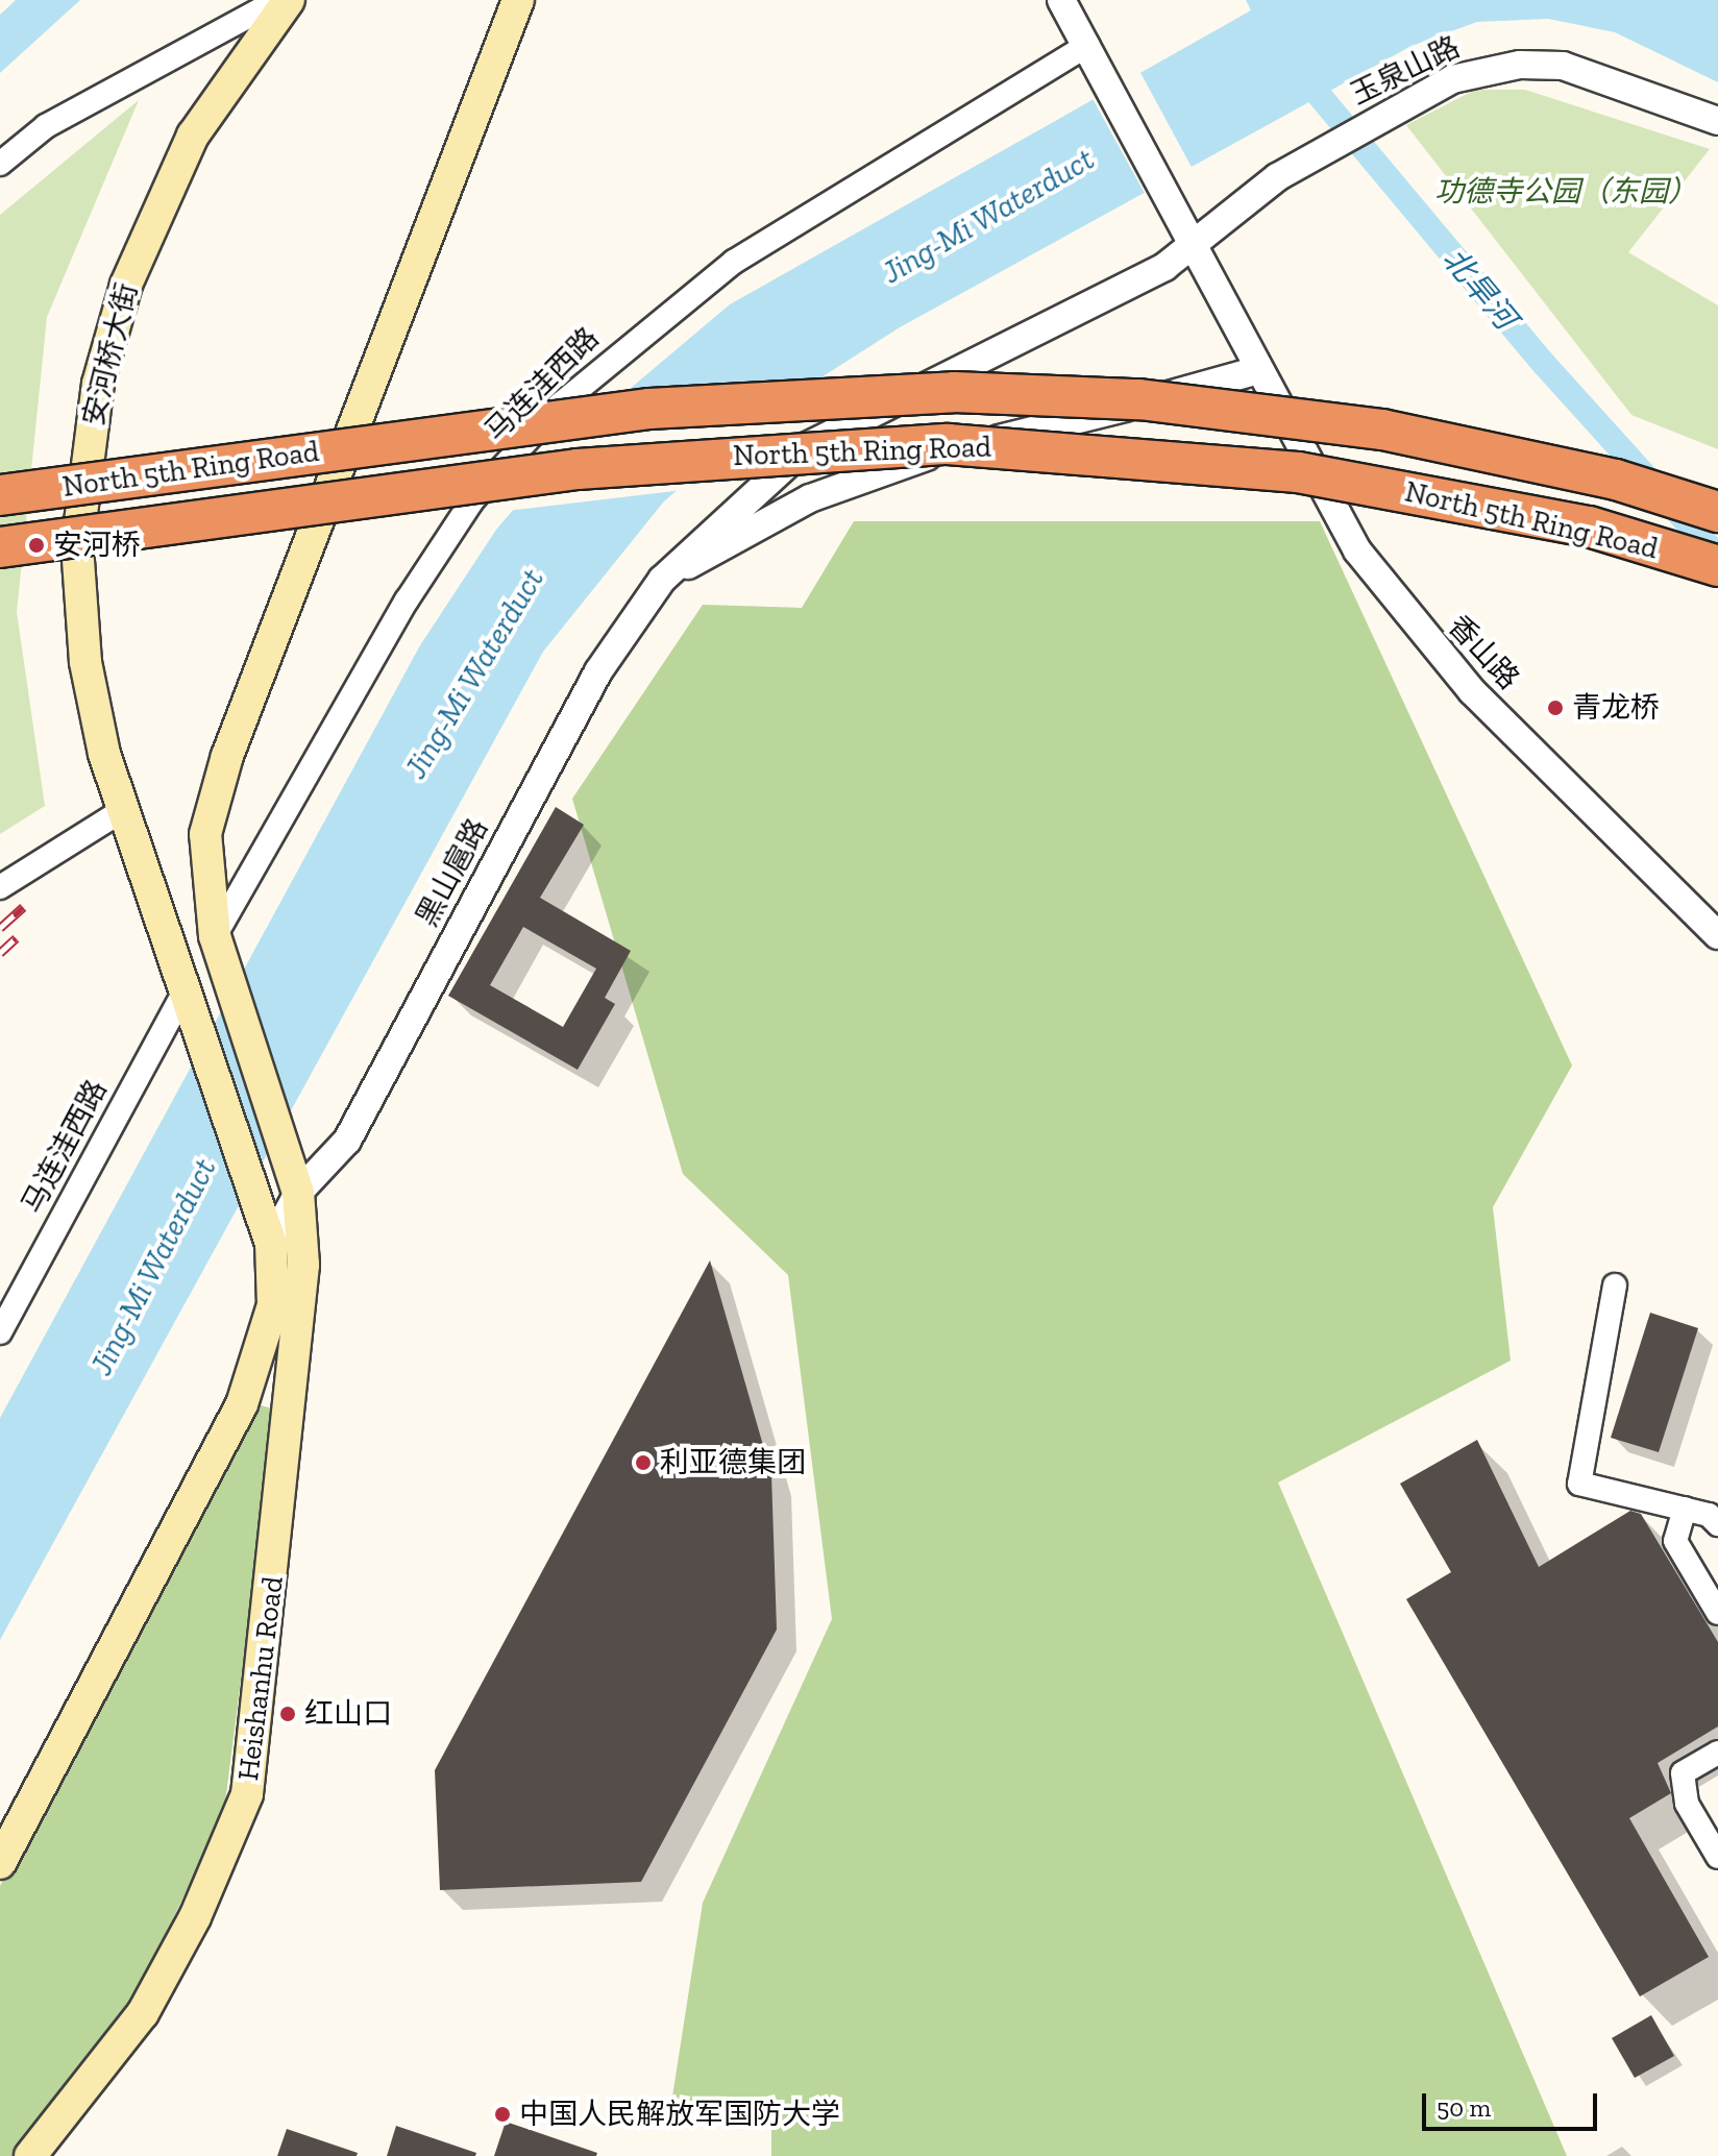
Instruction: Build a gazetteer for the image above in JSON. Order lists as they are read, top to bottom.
{
  "streets": {
    "highway": ["North 5th Ring Road"],
    "main road": ["安河桥大街", "Heishanhu Road"],
    "street": [
      "玉泉山路",
      "马连洼西路",
      "香山路",
      "黑山扈路"
    ]
  },
  "crossings": [
    ["玉泉山路", "香山路"],
    ["玉泉山路", "黑山扈路"],
    ["安河桥大街", "马连洼西路"],
    ["安河桥大街", "黑山扈路"],
    ["马连洼西路", "Heishanhu Road"],
    ["黑山扈路", "Heishanhu Road"]
  ],
  "water": ["Jing-Mi Waterduct", "北旱河"],
  "parks": ["功德寺公园（东园）"],
  "places": [
    "安河桥",
    "青龙桥",
    "利亚德集团",
    "红山口",
    "中国人民解放军国防大学"
  ],
  "scale_bar": "50 m"
}
